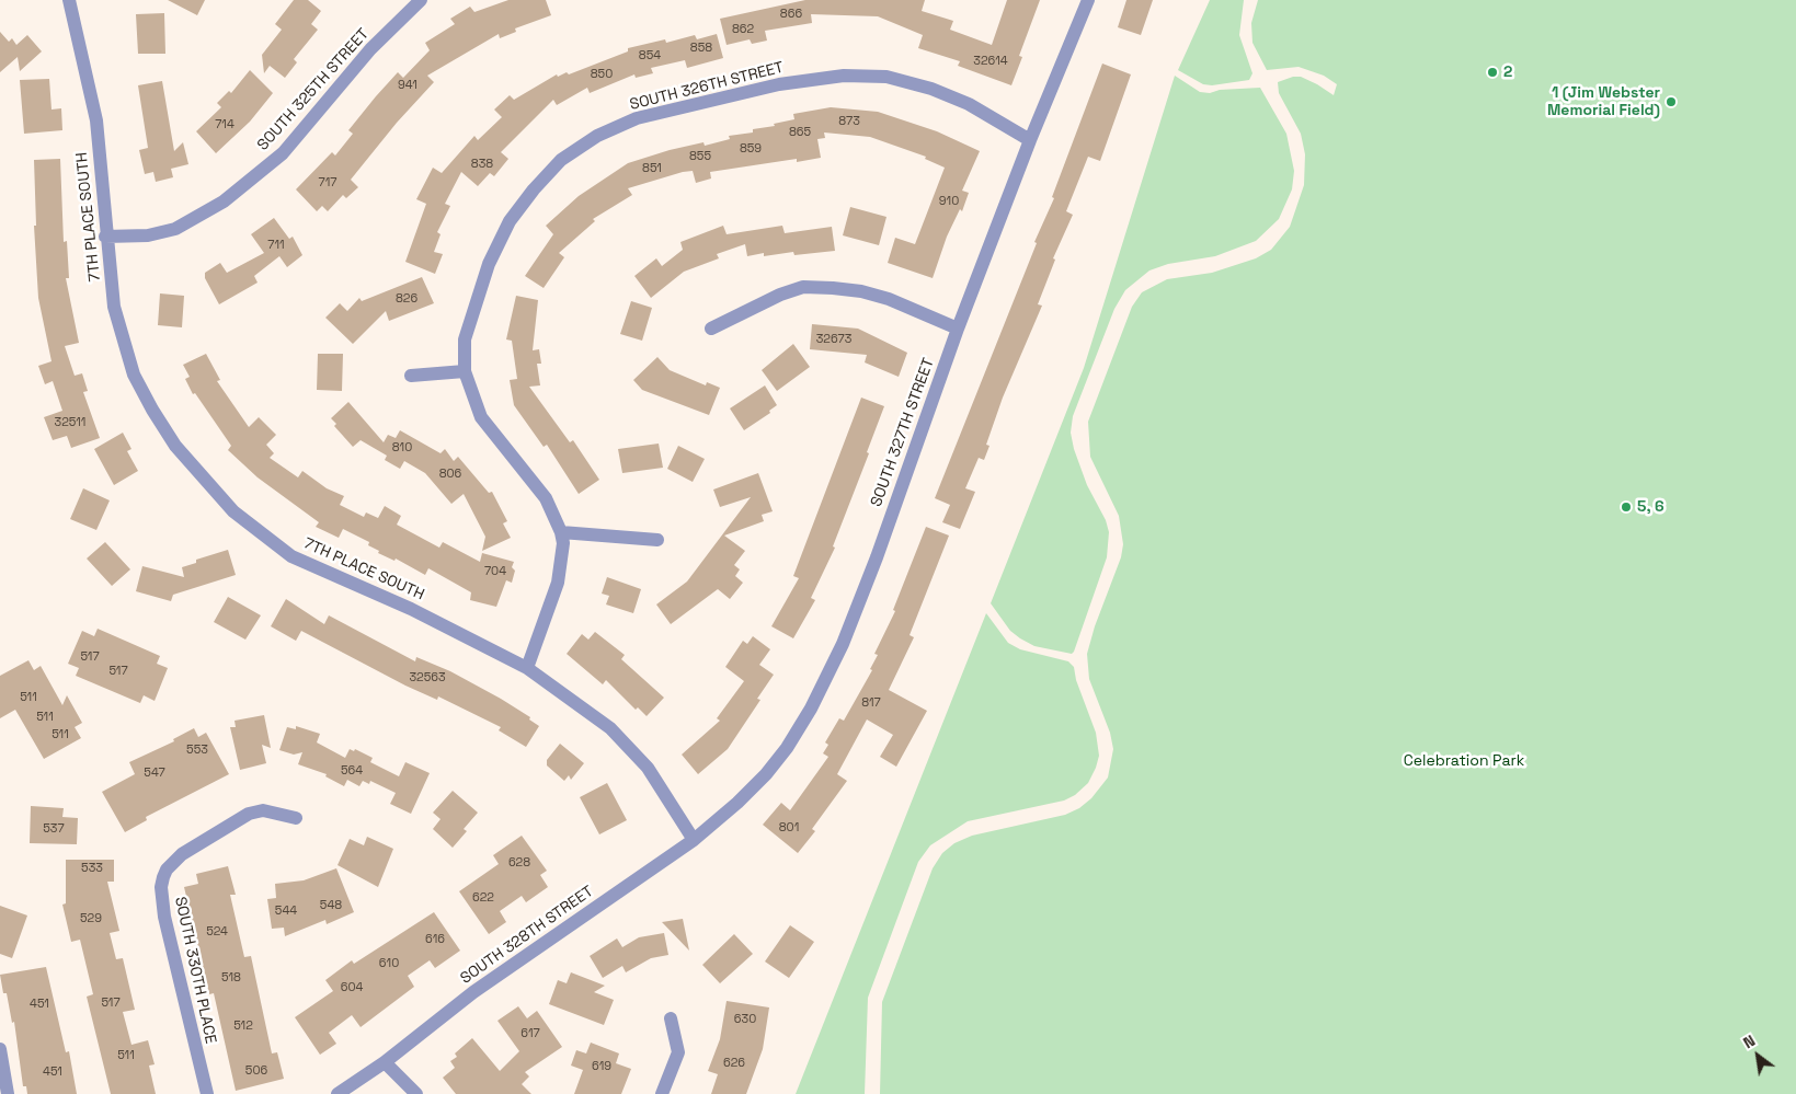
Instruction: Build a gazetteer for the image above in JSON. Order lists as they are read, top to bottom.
{
  "streets": {
    "street": [
      "SOUTH 326TH STREET",
      "SOUTH 325TH STREET",
      "7TH PLACE SOUTH",
      "SOUTH 327TH STREET",
      "SOUTH 328TH STREET",
      "SOUTH 330TH PLACE"
    ]
  },
  "crossings": [
    ["SOUTH 326TH STREET", "7TH PLACE SOUTH"],
    ["SOUTH 326TH STREET", "SOUTH 327TH STREET"],
    ["SOUTH 325TH STREET", "7TH PLACE SOUTH"],
    ["7TH PLACE SOUTH", "SOUTH 327TH STREET"],
    ["7TH PLACE SOUTH", "SOUTH 328TH STREET"],
    ["SOUTH 327TH STREET", "SOUTH 328TH STREET"]
  ],
  "parks": ["Celebration Park"],
  "places": ["2", "1 (Jim Webster Memorial Field)", "5, 6"],
  "house_numbers": [
    "866",
    "862",
    "858",
    "854",
    "32614",
    "850",
    "941",
    "873",
    "714",
    "865",
    "859",
    "855",
    "838",
    "851",
    "717",
    "910",
    "711",
    "826",
    "32673",
    "32511",
    "810",
    "806",
    "704",
    "517",
    "517",
    "32563",
    "511",
    "817",
    "511",
    "511",
    "553",
    "564",
    "547",
    "801",
    "537",
    "628",
    "533",
    "622",
    "548",
    "544",
    "529",
    "524",
    "616",
    "610",
    "518",
    "604",
    "517",
    "451",
    "630",
    "512",
    "617",
    "511",
    "626",
    "619",
    "506",
    "451"
  ],
  "north": "top left"
}
